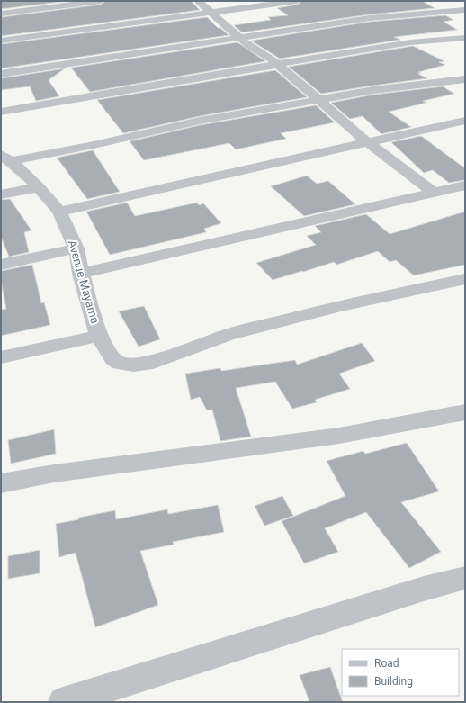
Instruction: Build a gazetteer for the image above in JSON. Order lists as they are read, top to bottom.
{
  "streets": {
    "street": ["Avenue Mayama"]
  },
  "legend": ["Road", "Building"]
}
